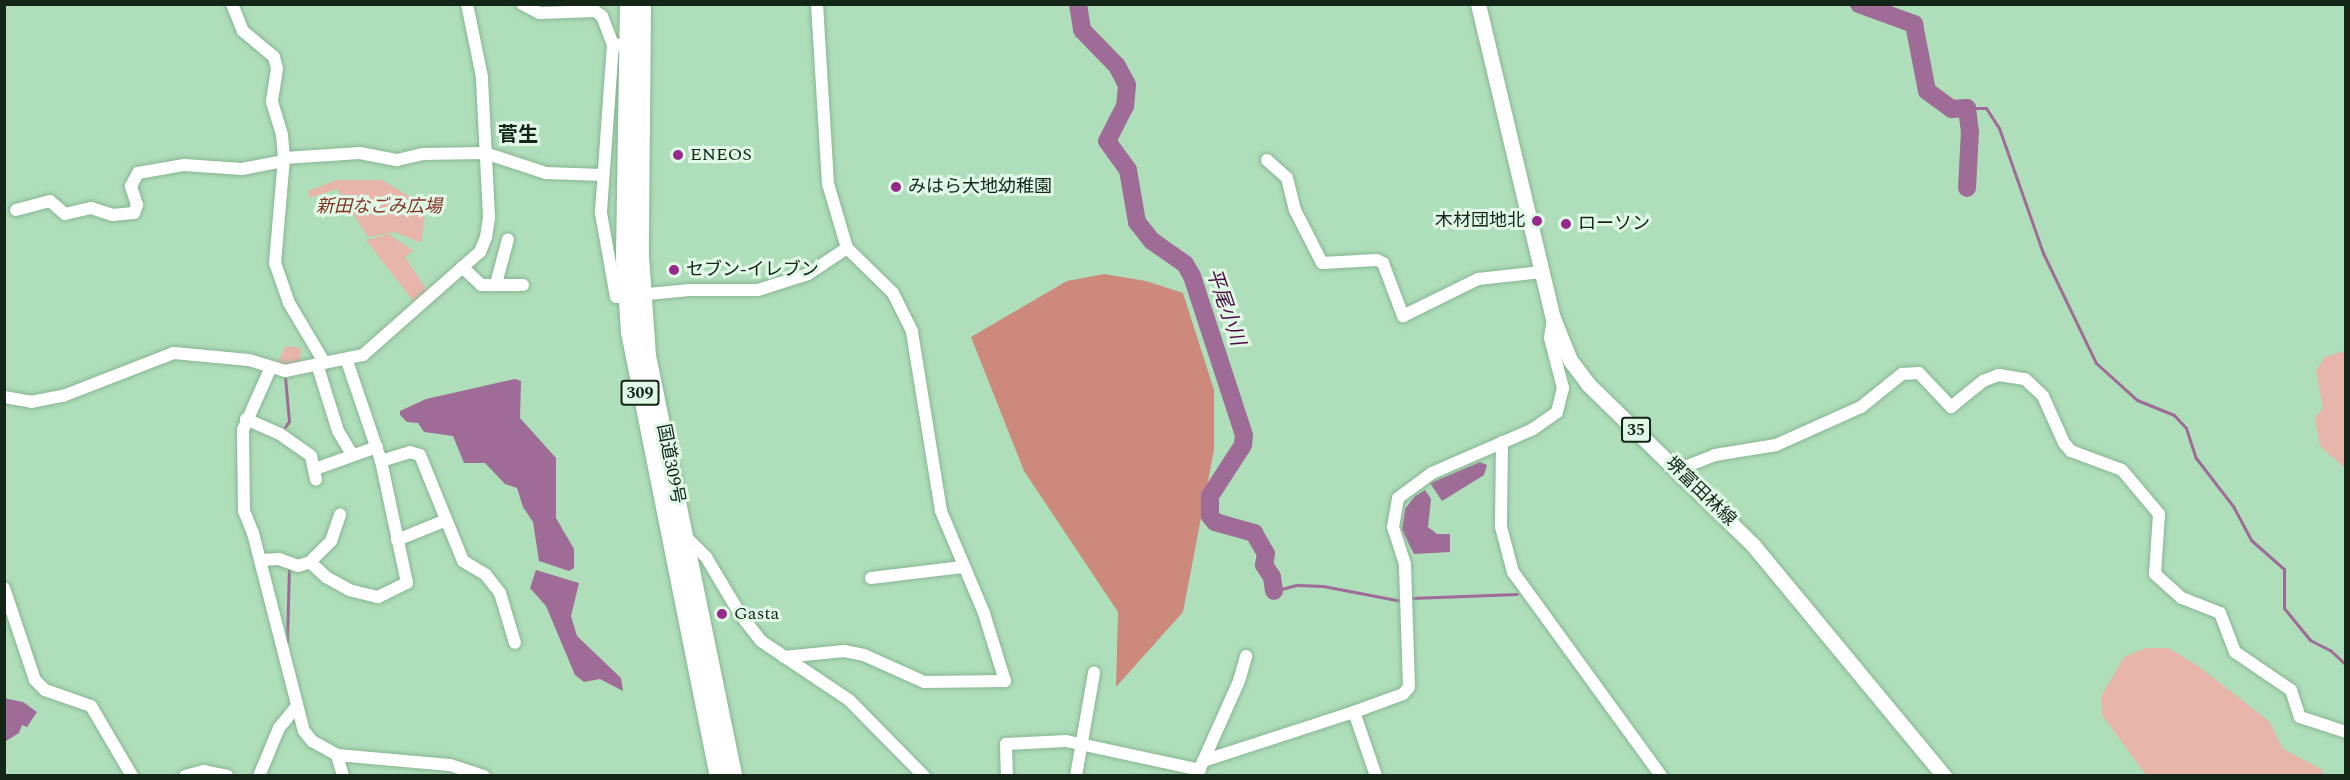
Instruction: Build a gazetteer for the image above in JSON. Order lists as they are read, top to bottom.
{
  "streets": {
    "highway": ["309", "国道309号"],
    "main road": ["35", "堺富田林線"]
  },
  "districts": ["菅生"],
  "water": ["平尾小川"],
  "parks": ["新田なごみ広場"],
  "places": [
    "ENEOS",
    "みはら大地幼稚園",
    "木材団地北",
    "ローソン",
    "セブン-イレブン",
    "Gasta"
  ]
}
